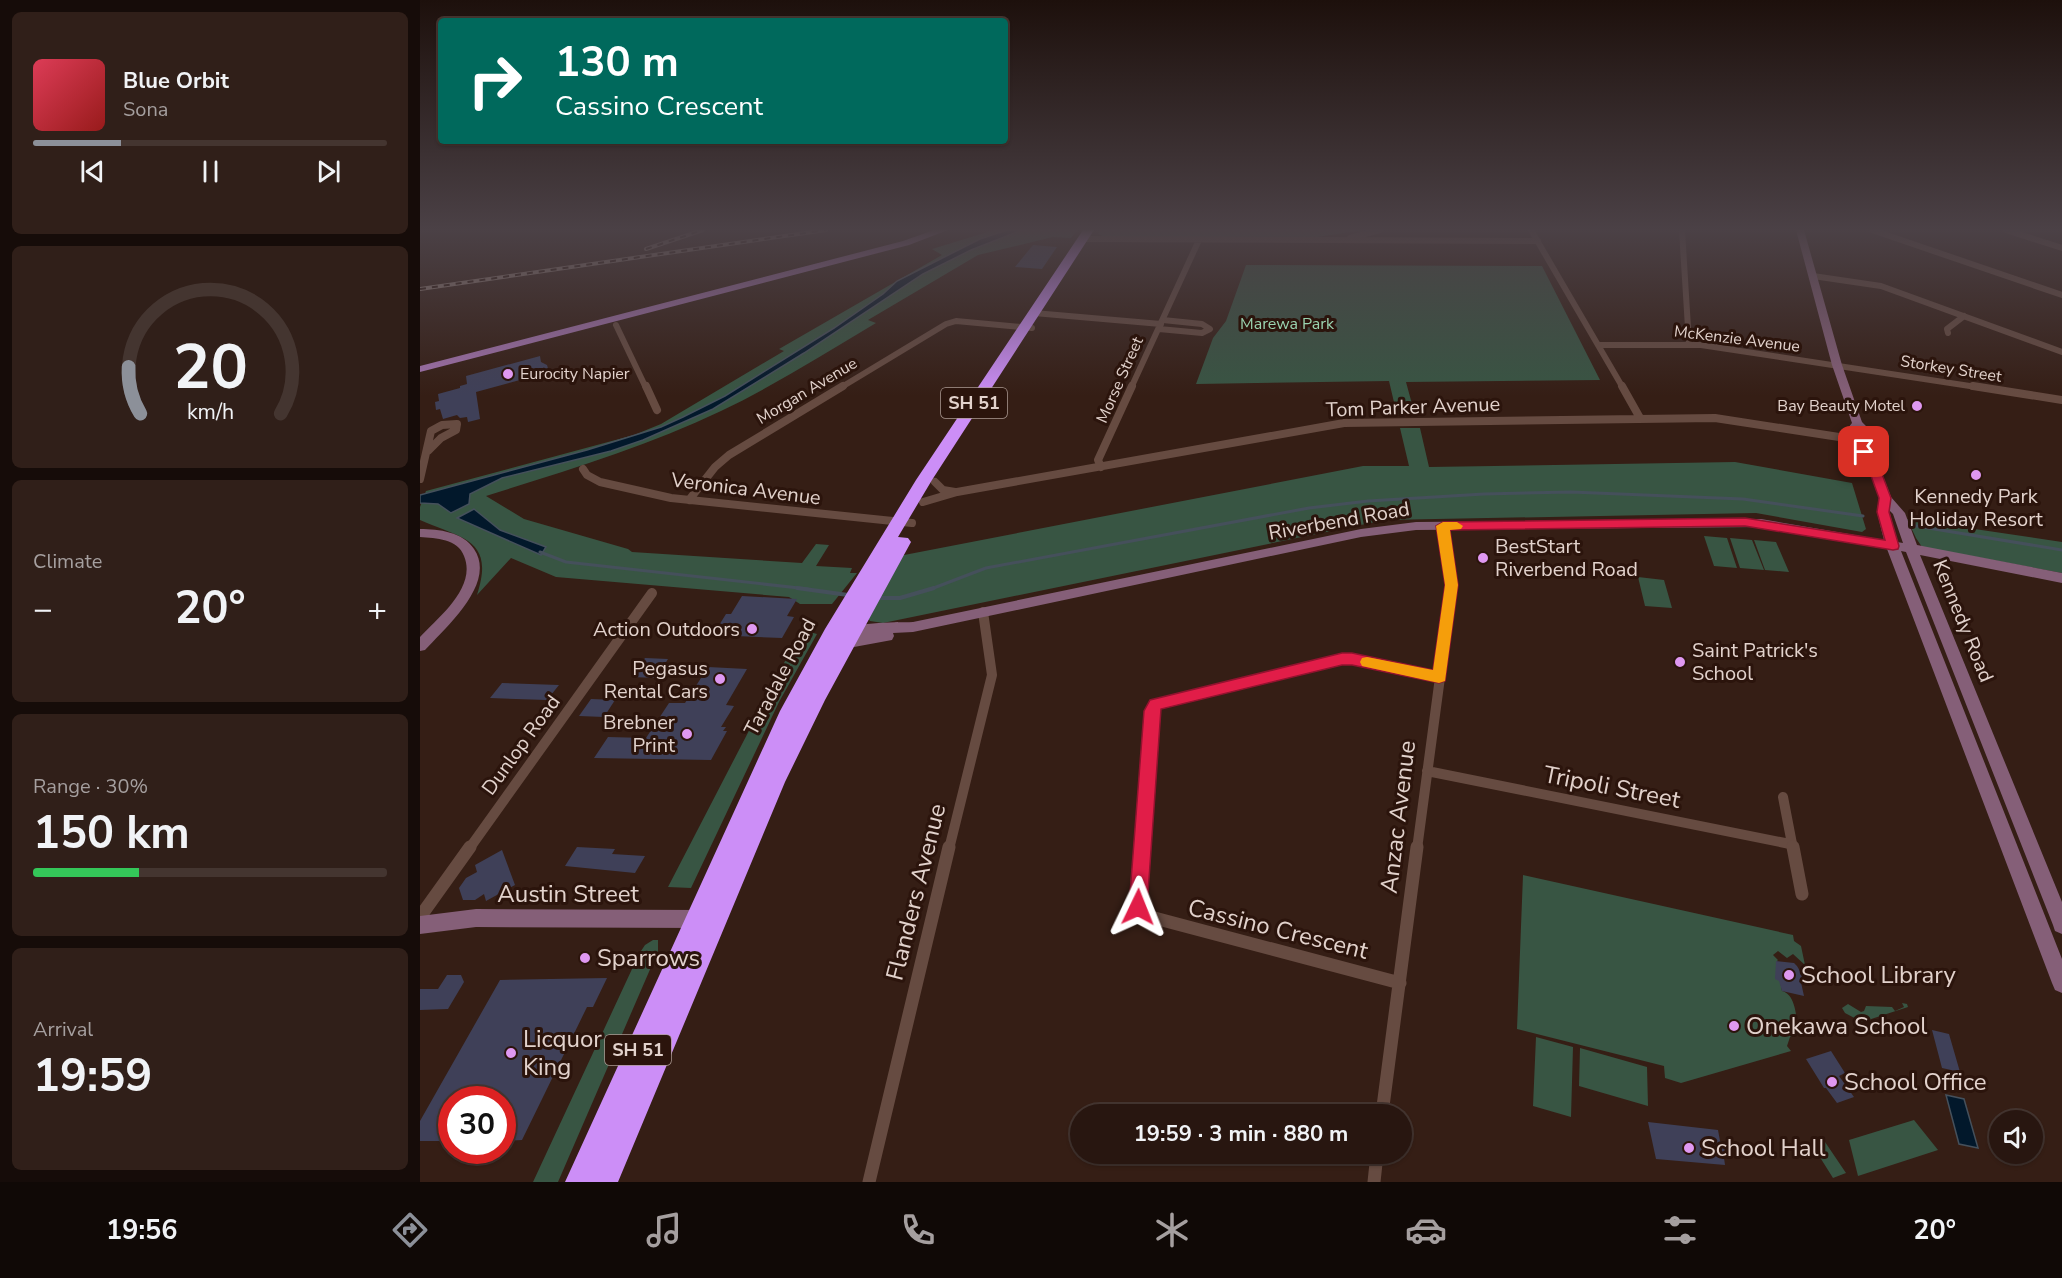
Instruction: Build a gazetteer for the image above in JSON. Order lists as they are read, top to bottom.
{
  "streets": {
    "highway": ["SH 51"],
    "main road": ["Riverbend Road", "Kennedy Road", "Austin Street"],
    "street": [
      "McKenzie Avenue",
      "Storkey Street",
      "Morse Street",
      "Morgan Avenue",
      "Tom Parker Avenue",
      "Veronica Avenue",
      "Dunlop Road",
      "Tripoli Street",
      "Anzac Avenue",
      "Flanders Avenue",
      "Cassino Crescent"
    ]
  },
  "crossings": [
    ["McKenzie Avenue", "Storkey Street"],
    ["McKenzie Avenue", "Kennedy Road"],
    ["Storkey Street", "Kennedy Road"],
    ["Morse Street", "Morgan Avenue"],
    ["Morse Street", "Tom Parker Avenue"],
    ["Morgan Avenue", "SH 51"],
    ["Morgan Avenue", "Veronica Avenue"],
    ["SH 51", "Tom Parker Avenue"],
    ["SH 51", "Veronica Avenue"],
    ["SH 51", "Riverbend Road"],
    ["SH 51", "Austin Street"],
    ["Tom Parker Avenue", "Kennedy Road"],
    ["Riverbend Road", "Kennedy Road"],
    ["Riverbend Road", "Anzac Avenue"],
    ["Riverbend Road", "Flanders Avenue"],
    ["Tripoli Street", "Anzac Avenue"],
    ["Anzac Avenue", "Cassino Crescent"]
  ],
  "parks": ["Marewa Park"],
  "places": [
    "Eurocity Napier",
    "Bay Beauty Motel",
    "Kennedy Park Holiday Resort",
    "BestStart Riverbend Road",
    "Action Outdoors",
    "Saint Patrick's School",
    "Pegasus Rental Cars",
    "Brebner Print",
    "Sparrows",
    "School Library",
    "Onekawa School",
    "Licquor King",
    "School Office",
    "School Hall"
  ],
  "page": {
    "turn": ["130 m", "Cassino Crescent"],
    "song": ["Blue Orbit", "Sona"],
    "tile": [
      "Climate",
      ["Range · 30%", "150 km"],
      ["Arrival", "19:59"]
    ],
    "heat": ["−", "20°", "+"],
    "limit": "30",
    "trip": "19:59 · 3 min · 880 m",
    "tabs": ["19:56", "20°"],
    "gauge": ["20", "km/h"]
  }
}
